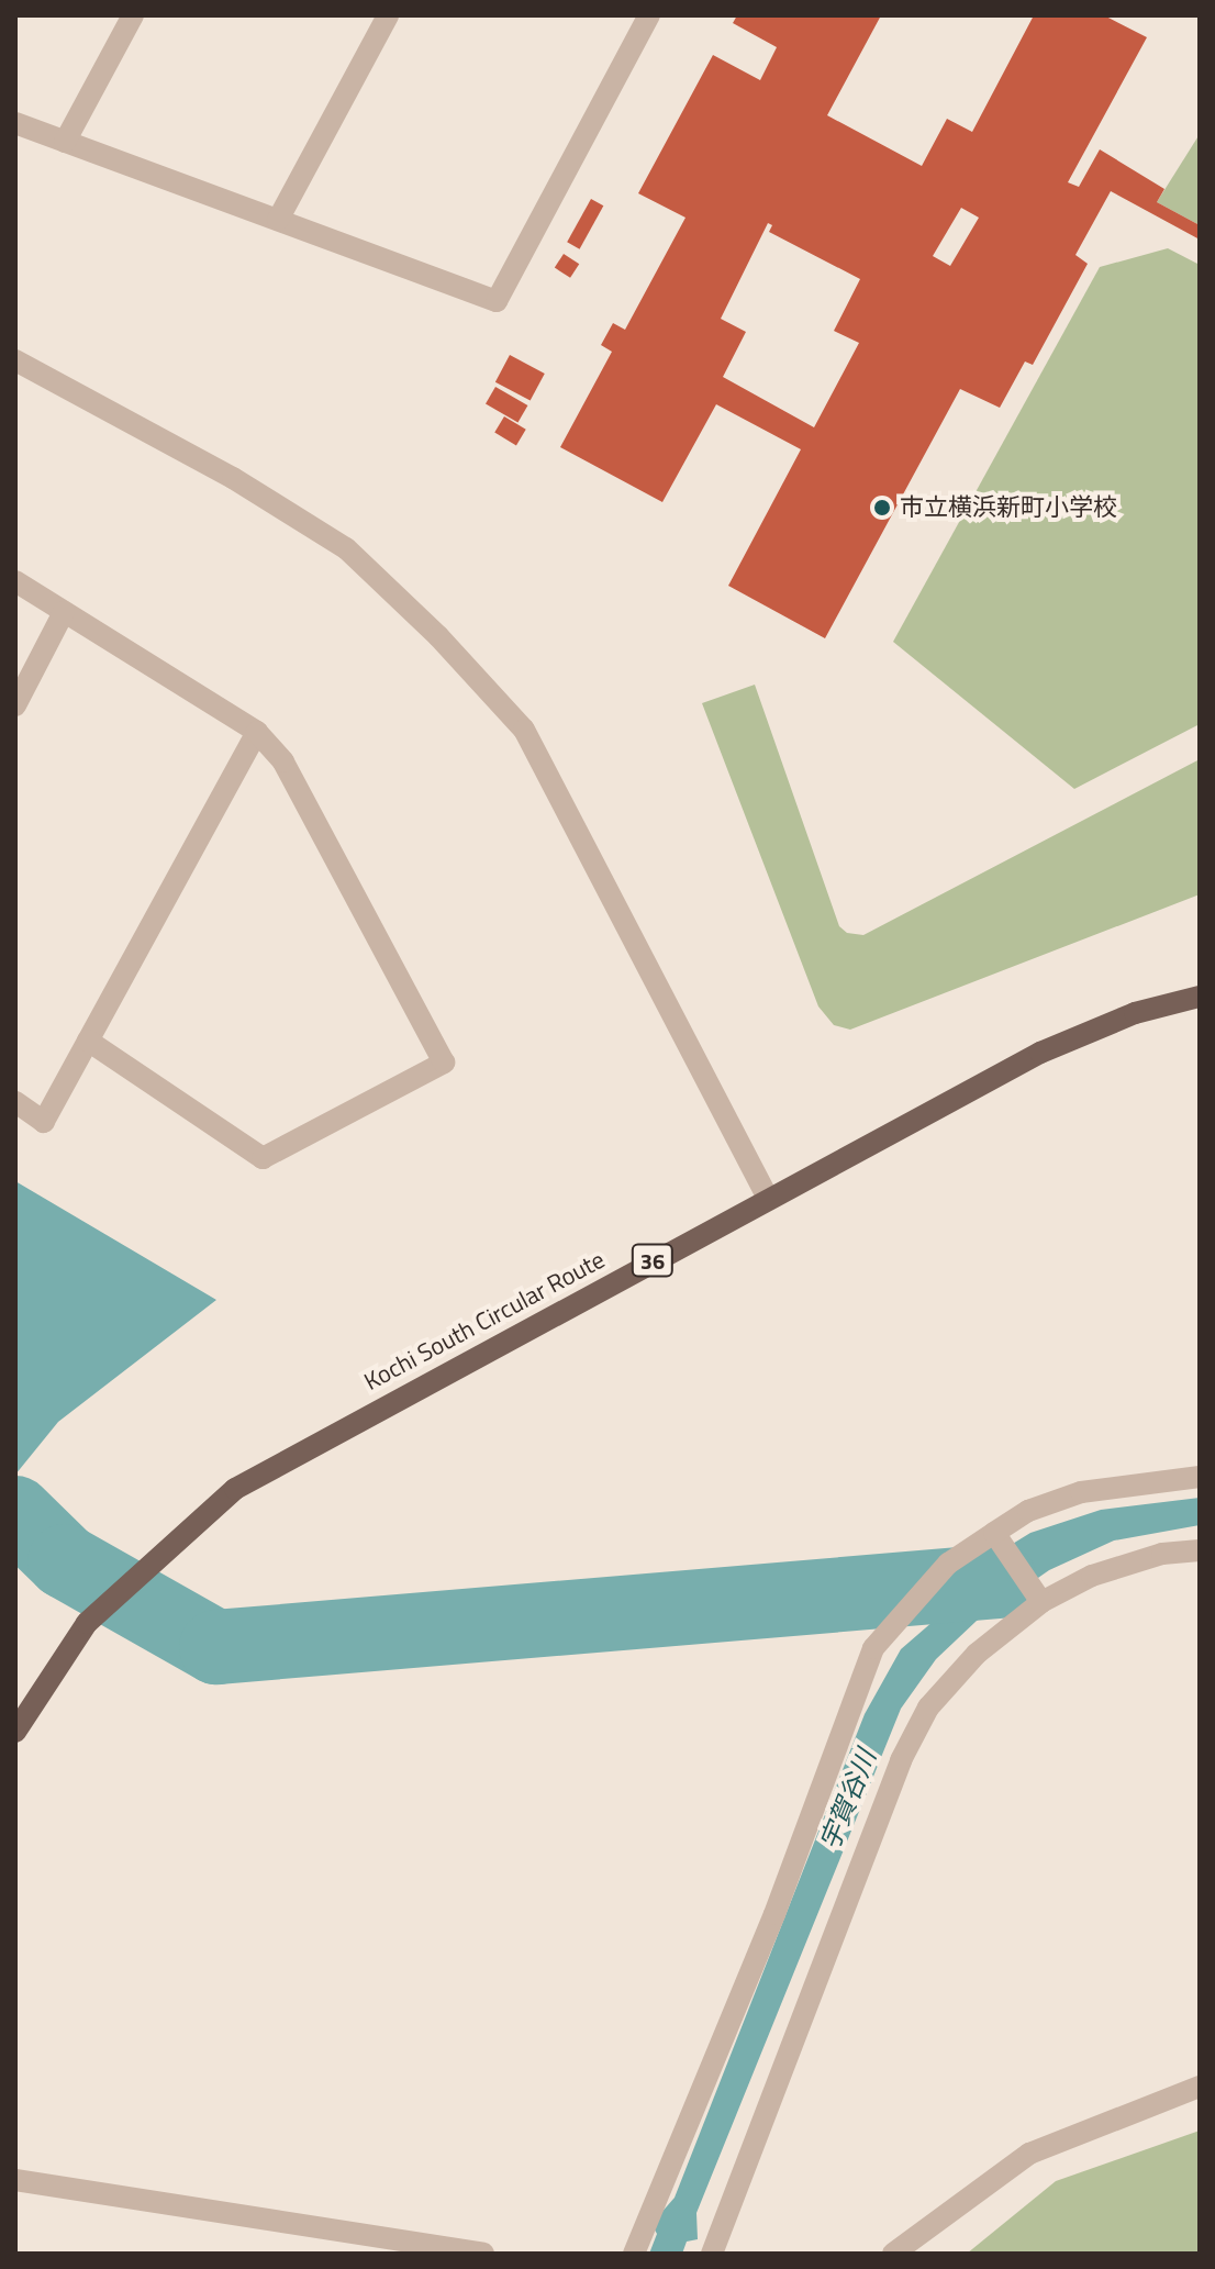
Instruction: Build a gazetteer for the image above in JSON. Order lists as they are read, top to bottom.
{
  "streets": {
    "main road": ["36", "Kochi South Circular Route"]
  },
  "water": ["宇賀谷川"],
  "places": ["市立横浜新町小学校"]
}
